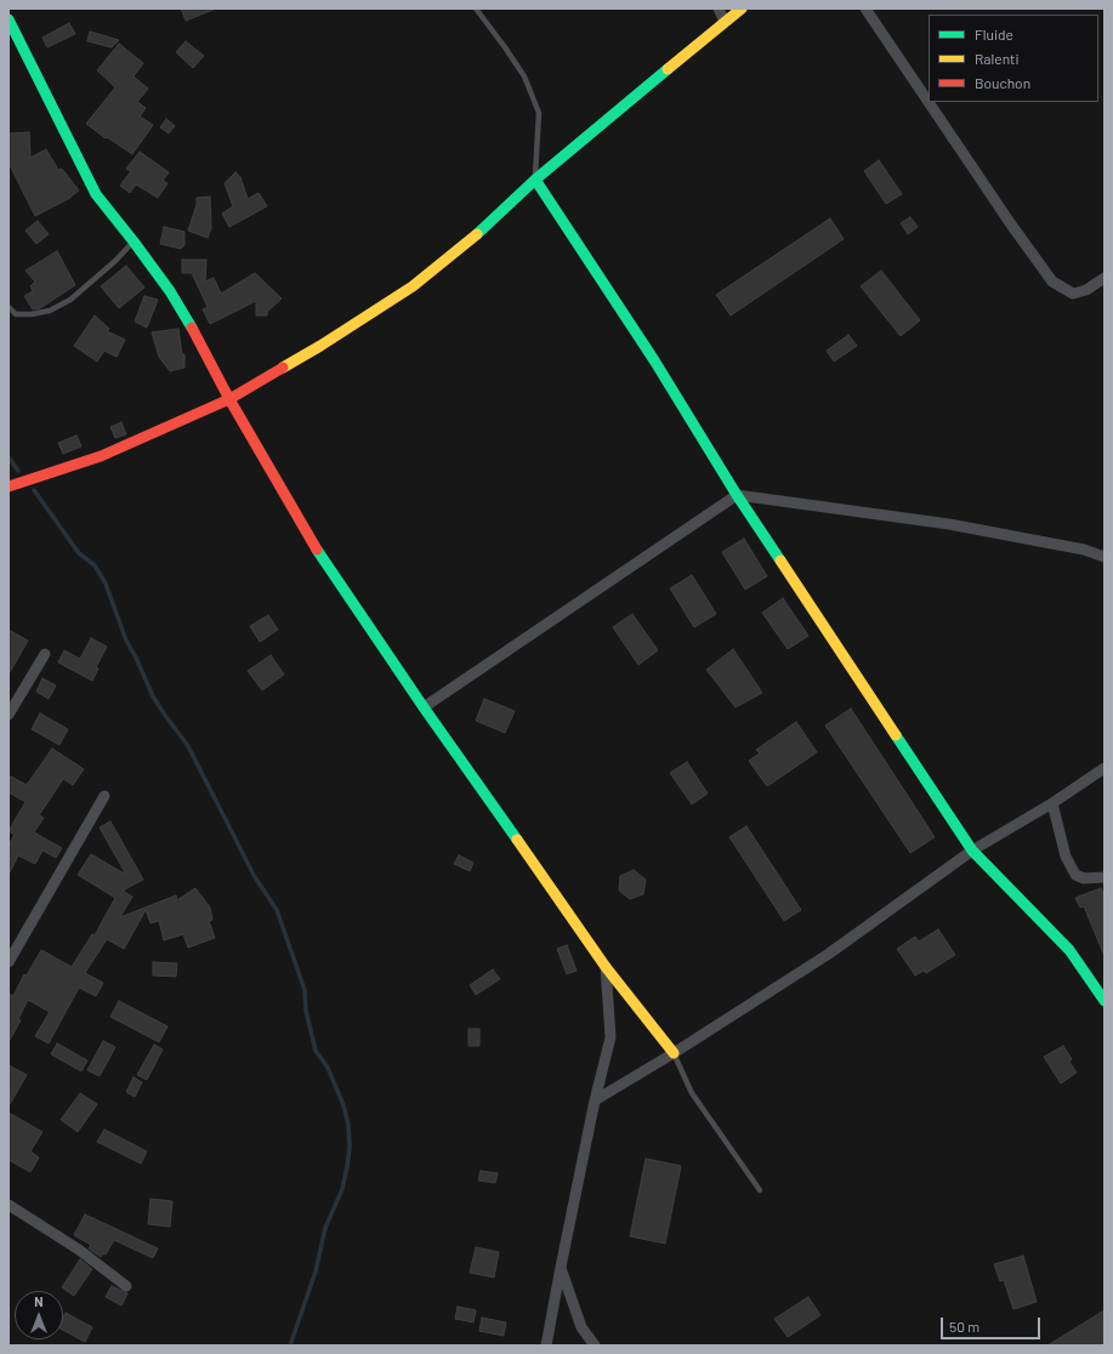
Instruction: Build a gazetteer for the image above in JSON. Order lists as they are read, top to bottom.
{
  "legend": ["Fluide", "Ralenti", "Bouchon"],
  "scale_bar": "50 m",
  "north": "top"
}
